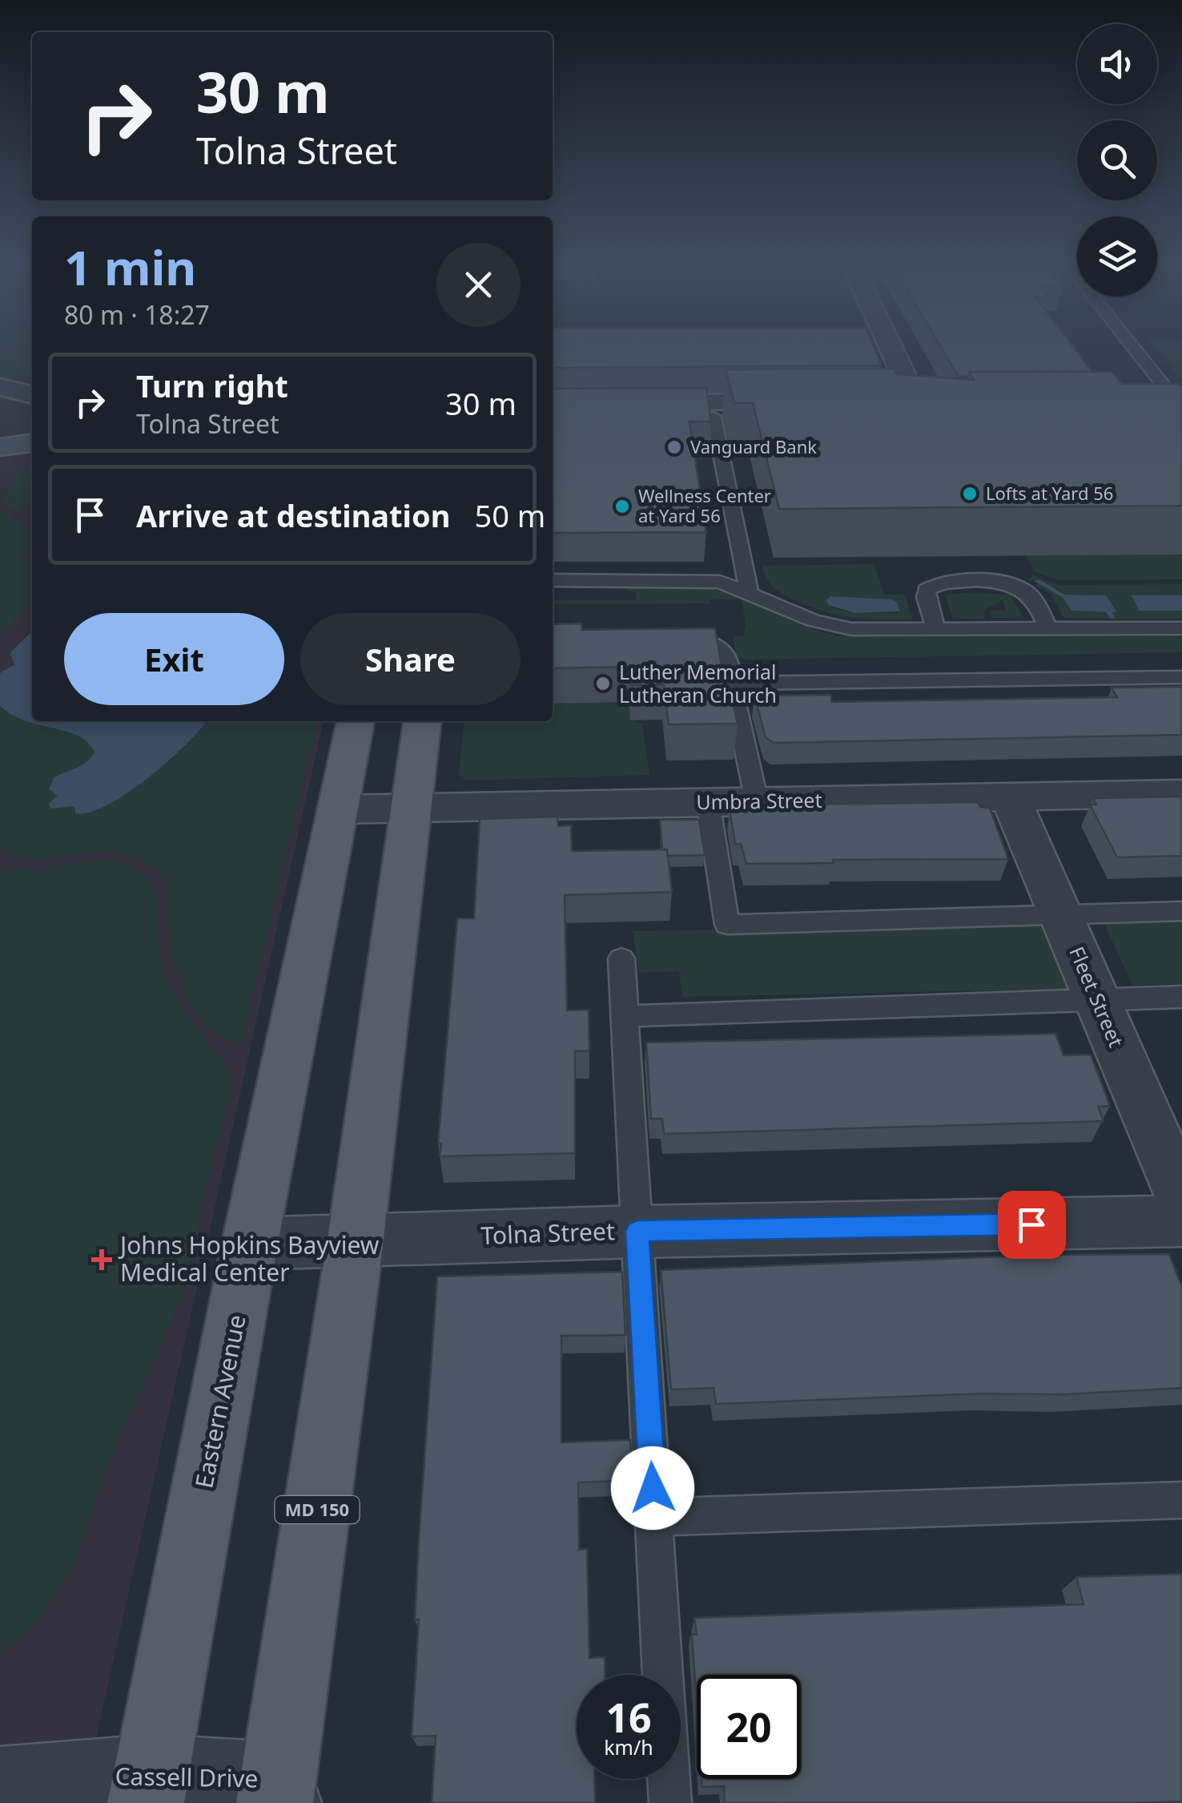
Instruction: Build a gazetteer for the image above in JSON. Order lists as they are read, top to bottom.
{
  "streets": {
    "main road": ["Eastern Avenue", "MD 150"],
    "street": [
      "Umbra Street",
      "Fleet Street",
      "Tolna Street",
      "Cassell Drive"
    ]
  },
  "crossings": [
    ["Umbra Street", "Fleet Street"],
    ["Umbra Street", "Eastern Avenue"],
    ["Umbra Street", "MD 150"],
    ["Tolna Street", "Eastern Avenue"],
    ["Tolna Street", "MD 150"],
    ["Eastern Avenue", "Cassell Drive"],
    ["MD 150", "Cassell Drive"]
  ],
  "places": {
    "other": [
      "Vanguard Bank",
      "Lofts at Yard 56",
      "Wellness Center at Yard 56",
      "Luther Memorial Lutheran Church"
    ],
    "health": ["Johns Hopkins Bayview Medical Center"]
  },
  "page": {
    "turn": ["30 m", "Tolna Street"],
    "heading": ["1 min", "80 m · 18:27"],
    "list": [
      {
        "name": "Turn right",
        "note": "Tolna Street",
        "value": "30 m"
      },
      {
        "name": "Arrive at destination",
        "value": "50 m"
      }
    ],
    "buttons": ["Exit", "Share"],
    "speed": "16 km/h",
    "limit": "20"
  }
}
